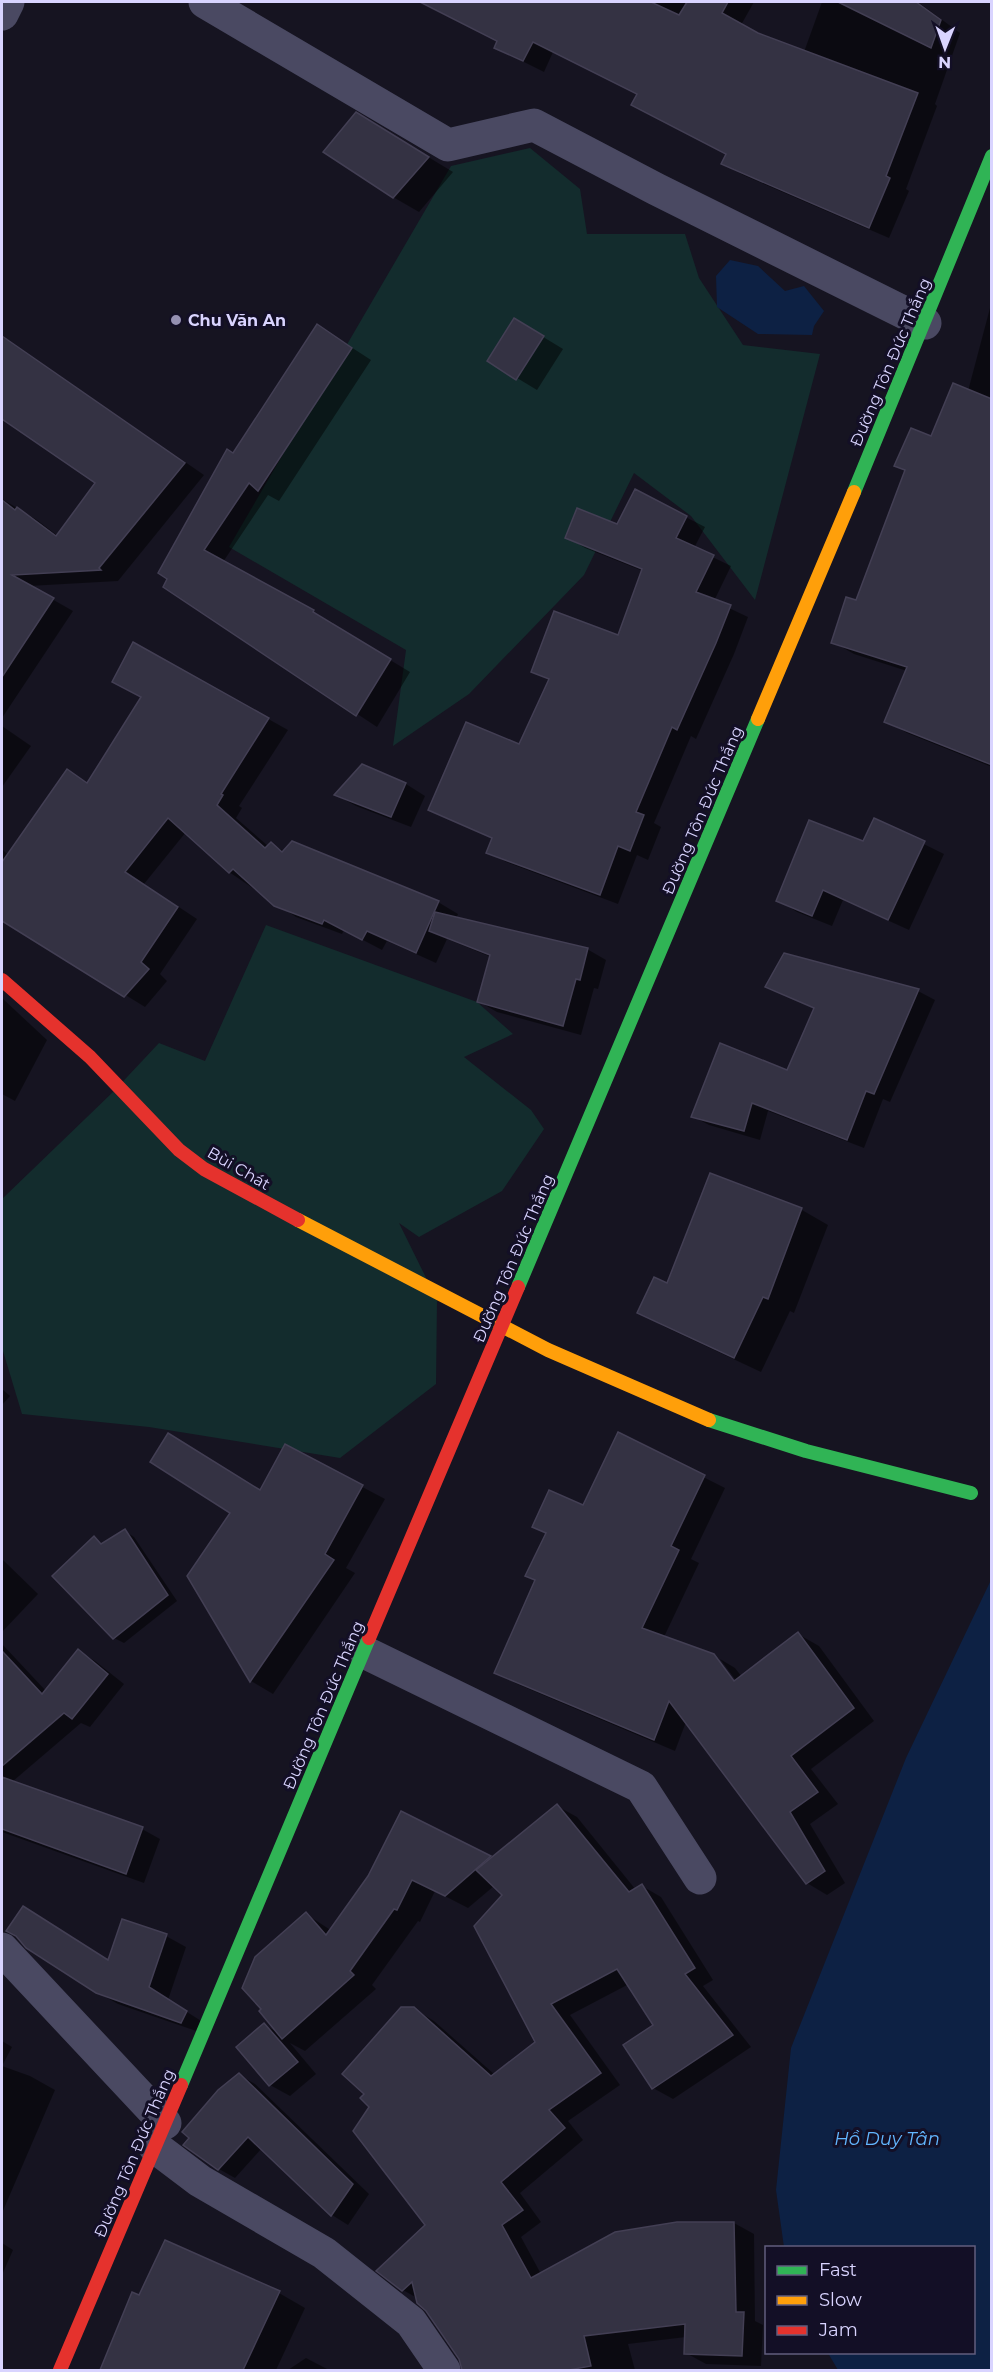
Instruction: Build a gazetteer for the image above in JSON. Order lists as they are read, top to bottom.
{
  "streets": {
    "street": ["Đường Tôn Đức Thắng", "Bùi Chát"]
  },
  "crossings": [
    ["Đường Tôn Đức Thắng", "Bùi Chát"]
  ],
  "water": ["Hồ Duy Tân"],
  "places": ["Chu Văn An"],
  "legend": ["Fast", "Slow", "Jam"],
  "north": "bottom"
}
